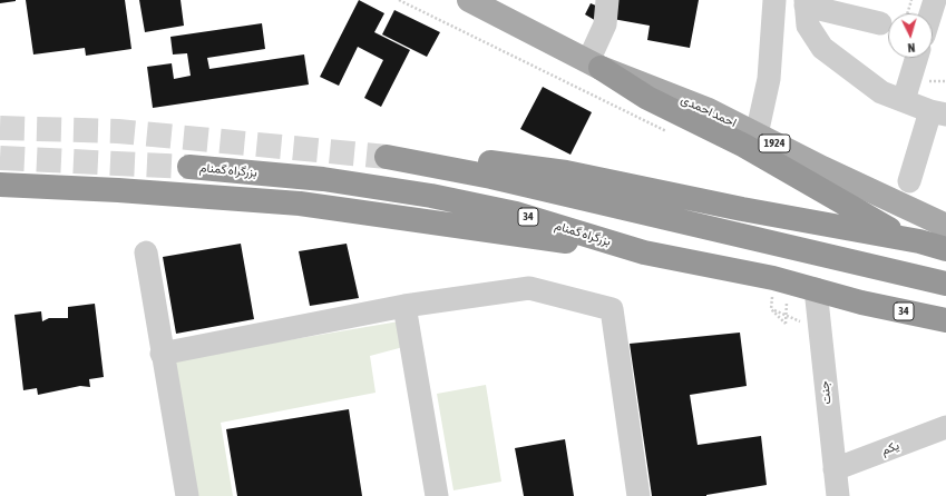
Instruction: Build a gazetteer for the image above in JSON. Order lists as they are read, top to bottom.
{
  "streets": {
    "highway": ["بزرگراه گمنام", "34"],
    "main road": ["احمد احمدی", "1924"],
    "street": ["جنت", "یکم"]
  },
  "crossings": [
    ["بزرگراه گمنام", "جنت"],
    ["جنت", "یکم"]
  ],
  "north": "bottom"
}
